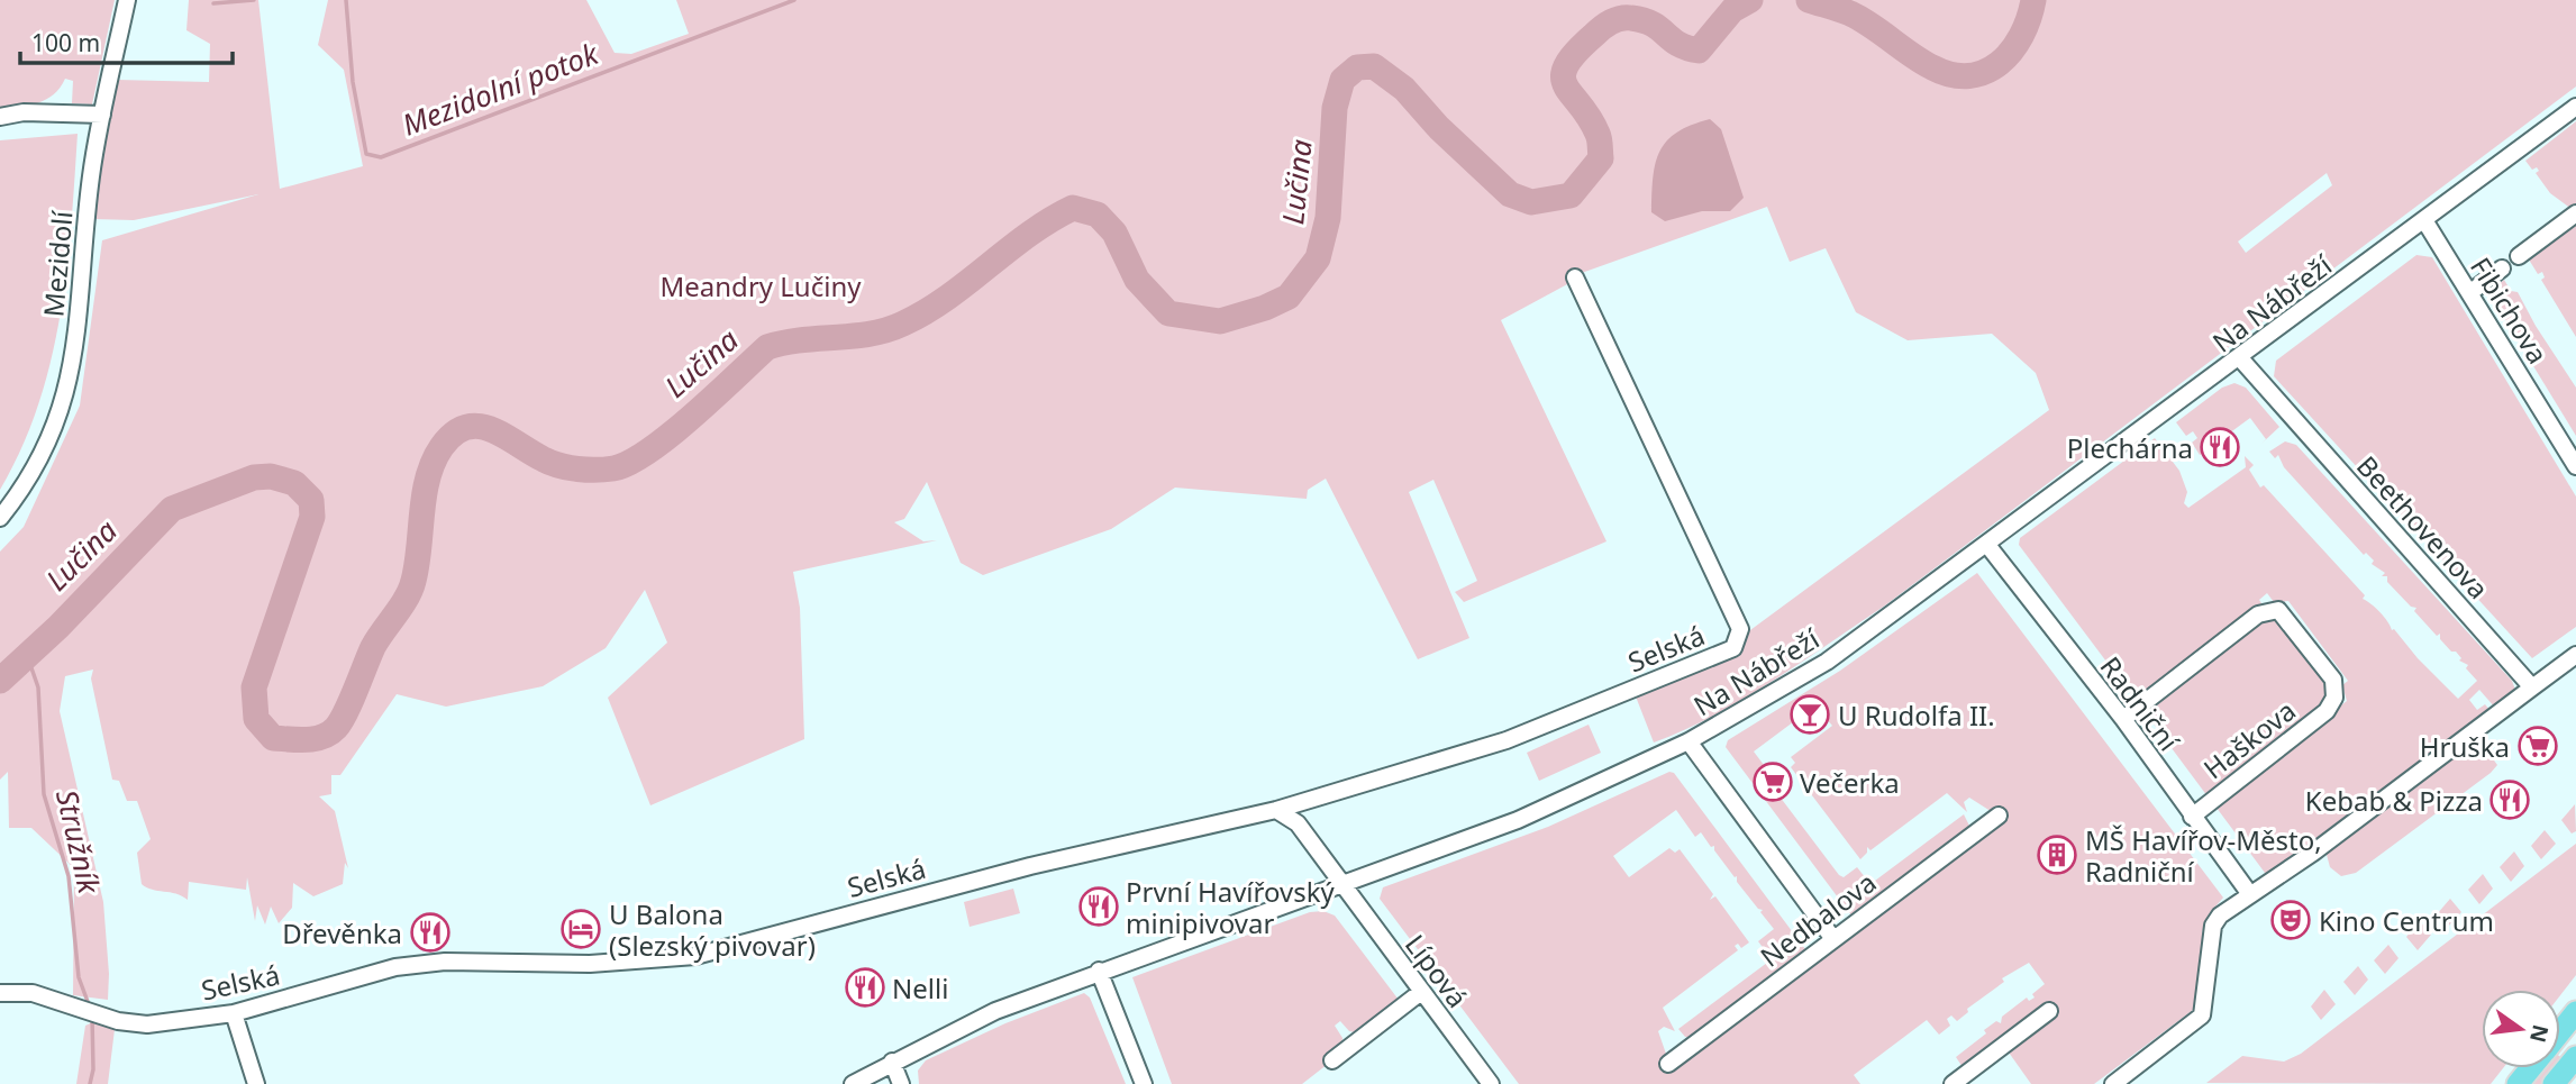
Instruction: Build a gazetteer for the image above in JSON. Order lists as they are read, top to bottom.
{
  "streets": {
    "street": [
      "Mezidolí",
      "Na Nábřeží",
      "Fibichova",
      "Beethovenova",
      "Selská",
      "Radniční",
      "Haškova",
      "Nedbalova",
      "Lípová"
    ]
  },
  "crossings": [
    ["Na Nábřeží", "Fibichova"],
    ["Na Nábřeží", "Beethovenova"],
    ["Na Nábřeží", "Radniční"],
    ["Na Nábřeží", "Lípová"],
    ["Radniční", "Haškova"]
  ],
  "water": ["Mezidolní potok", "Lučina", "Stružník"],
  "parks": ["Meandry Lučiny"],
  "places": {
    "restaurant": [
      "Plechárna",
      "Kebab & Pizza",
      "První Havířovský minipivovar",
      "Dřevěnka",
      "Nelli"
    ],
    "bar": ["U Rudolfa II."],
    "supermarket": ["Hruška", "Večerka"],
    "building": ["MŠ Havířov-Město, Radniční"],
    "theatre": ["Kino Centrum"],
    "hotel": ["U Balona (Slezský pivovar)"]
  },
  "scale_bar": "100 m",
  "north": "right"
}
